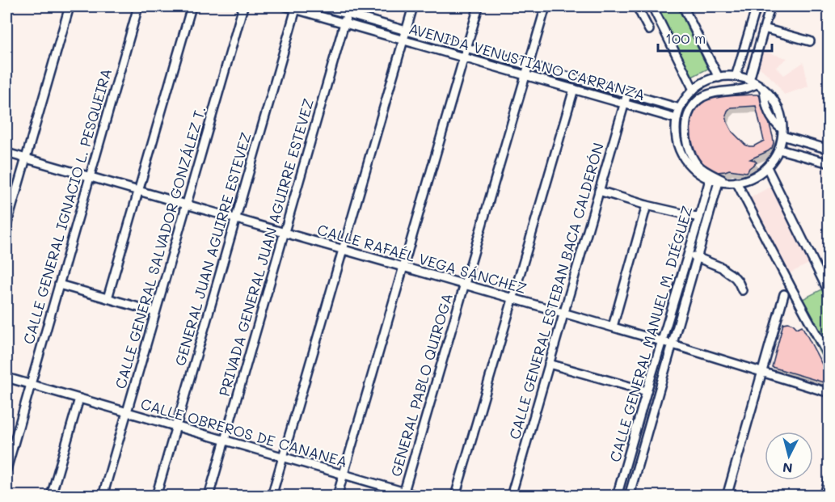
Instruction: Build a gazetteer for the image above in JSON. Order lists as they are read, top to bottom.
{
  "streets": {
    "street": [
      "AVENIDA VENUSTIANO CARRANZA",
      "CALLE GENERAL IGNACIO L. PESQUEIRA",
      "CALLE GENERAL SALVADOR GONZÁLEZ T.",
      "PRIVADA GENERAL JUAN AGUIRRE ESTEVEZ",
      "GENERAL JUAN AGUIRRE ESTEVEZ",
      "CALLE RAFAÉL VEGA SÁNCHEZ",
      "CALLE GENERAL ESTEBAN BACA CALDERÓN",
      "CALLE GENERAL MANUEL M. DIÉGUEZ",
      "GENERAL PABLO QUIROGA",
      "CALLE OBREROS DE CANANEA"
    ]
  },
  "crossings": [
    ["AVENIDA VENUSTIANO CARRANZA", "PRIVADA GENERAL JUAN AGUIRRE ESTEVEZ"],
    ["AVENIDA VENUSTIANO CARRANZA", "GENERAL JUAN AGUIRRE ESTEVEZ"],
    ["AVENIDA VENUSTIANO CARRANZA", "CALLE GENERAL ESTEBAN BACA CALDERÓN"],
    ["AVENIDA VENUSTIANO CARRANZA", "GENERAL PABLO QUIROGA"],
    ["CALLE GENERAL IGNACIO L. PESQUEIRA", "CALLE RAFAÉL VEGA SÁNCHEZ"],
    ["CALLE GENERAL IGNACIO L. PESQUEIRA", "CALLE OBREROS DE CANANEA"],
    ["CALLE GENERAL SALVADOR GONZÁLEZ T.", "CALLE RAFAÉL VEGA SÁNCHEZ"],
    ["CALLE GENERAL SALVADOR GONZÁLEZ T.", "CALLE OBREROS DE CANANEA"],
    ["PRIVADA GENERAL JUAN AGUIRRE ESTEVEZ", "CALLE RAFAÉL VEGA SÁNCHEZ"],
    ["PRIVADA GENERAL JUAN AGUIRRE ESTEVEZ", "CALLE OBREROS DE CANANEA"],
    ["GENERAL JUAN AGUIRRE ESTEVEZ", "CALLE RAFAÉL VEGA SÁNCHEZ"],
    ["GENERAL JUAN AGUIRRE ESTEVEZ", "CALLE OBREROS DE CANANEA"],
    ["CALLE RAFAÉL VEGA SÁNCHEZ", "CALLE GENERAL ESTEBAN BACA CALDERÓN"],
    ["CALLE RAFAÉL VEGA SÁNCHEZ", "CALLE GENERAL MANUEL M. DIÉGUEZ"],
    ["CALLE RAFAÉL VEGA SÁNCHEZ", "GENERAL PABLO QUIROGA"],
    ["GENERAL PABLO QUIROGA", "CALLE OBREROS DE CANANEA"]
  ],
  "scale_bar": "100 m",
  "north": "bottom"
}
